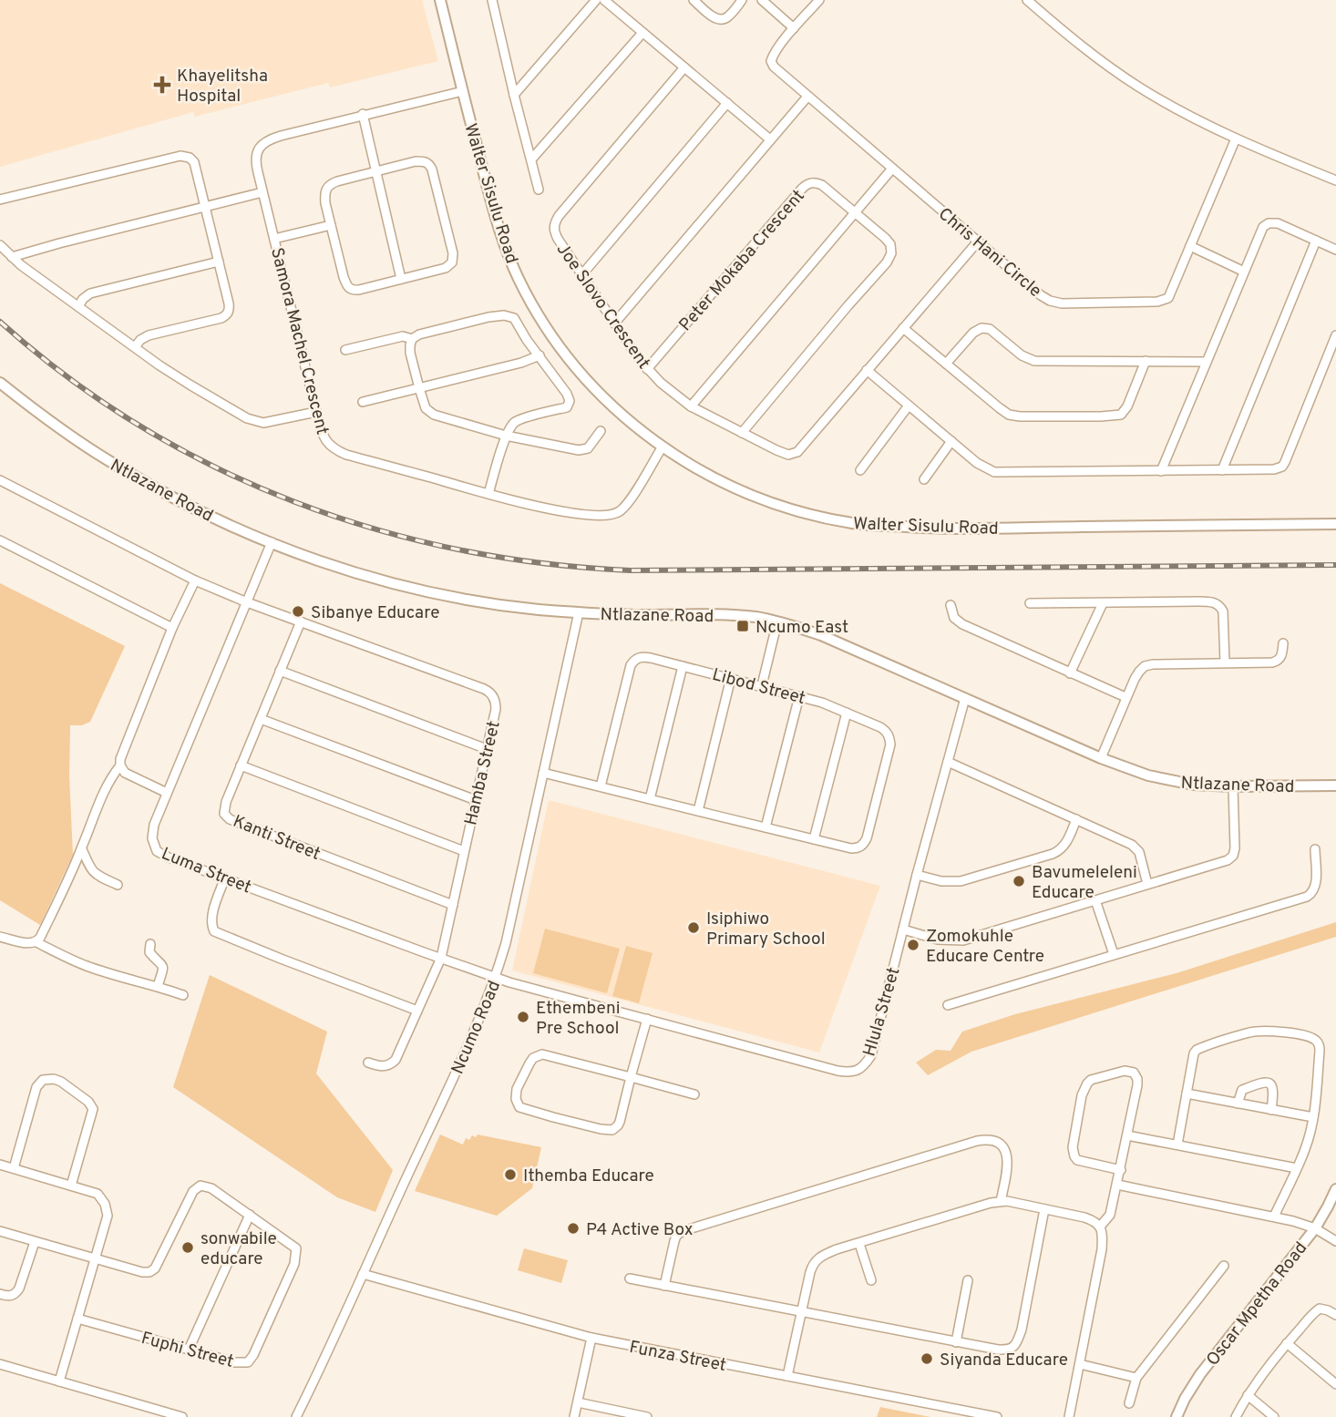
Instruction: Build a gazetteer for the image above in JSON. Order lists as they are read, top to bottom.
{
  "streets": {
    "street": [
      "Walter Sisulu Road",
      "Chris Hani Circle",
      "Peter Mokaba Crescent",
      "Joe Slovo Crescent",
      "Samora Machel Crescent",
      "Ntlazane Road",
      "Libod Street",
      "Hamba Street",
      "Kanti Street",
      "Luma Street",
      "Hlula Street",
      "Ncumo Road",
      "Oscar Mpetha Road",
      "Fuphi Street",
      "Funza Street"
    ]
  },
  "crossings": [
    ["Walter Sisulu Road", "Samora Machel Crescent"],
    ["Chris Hani Circle", "Joe Slovo Crescent"],
    ["Peter Mokaba Crescent", "Joe Slovo Crescent"],
    ["Ntlazane Road", "Luma Street"],
    ["Ntlazane Road", "Hlula Street"],
    ["Ntlazane Road", "Ncumo Road"],
    ["Hamba Street", "Kanti Street"],
    ["Hamba Street", "Luma Street"],
    ["Luma Street", "Hlula Street"],
    ["Luma Street", "Ncumo Road"],
    ["Hlula Street", "Ncumo Road"],
    ["Ncumo Road", "Funza Street"]
  ],
  "places": {
    "health": ["Khayelitsha Hospital"],
    "other": [
      "Sibanye Educare",
      "Bavumeleleni Educare",
      "Isiphiwo Primary School",
      "Zomokuhle Educare Centre",
      "Ethembeni Pre School",
      "Ithemba Educare",
      "P4 Active Box",
      "sonwabile educare",
      "Siyanda Educare"
    ],
    "transit": ["Ncumo East"]
  }
}
